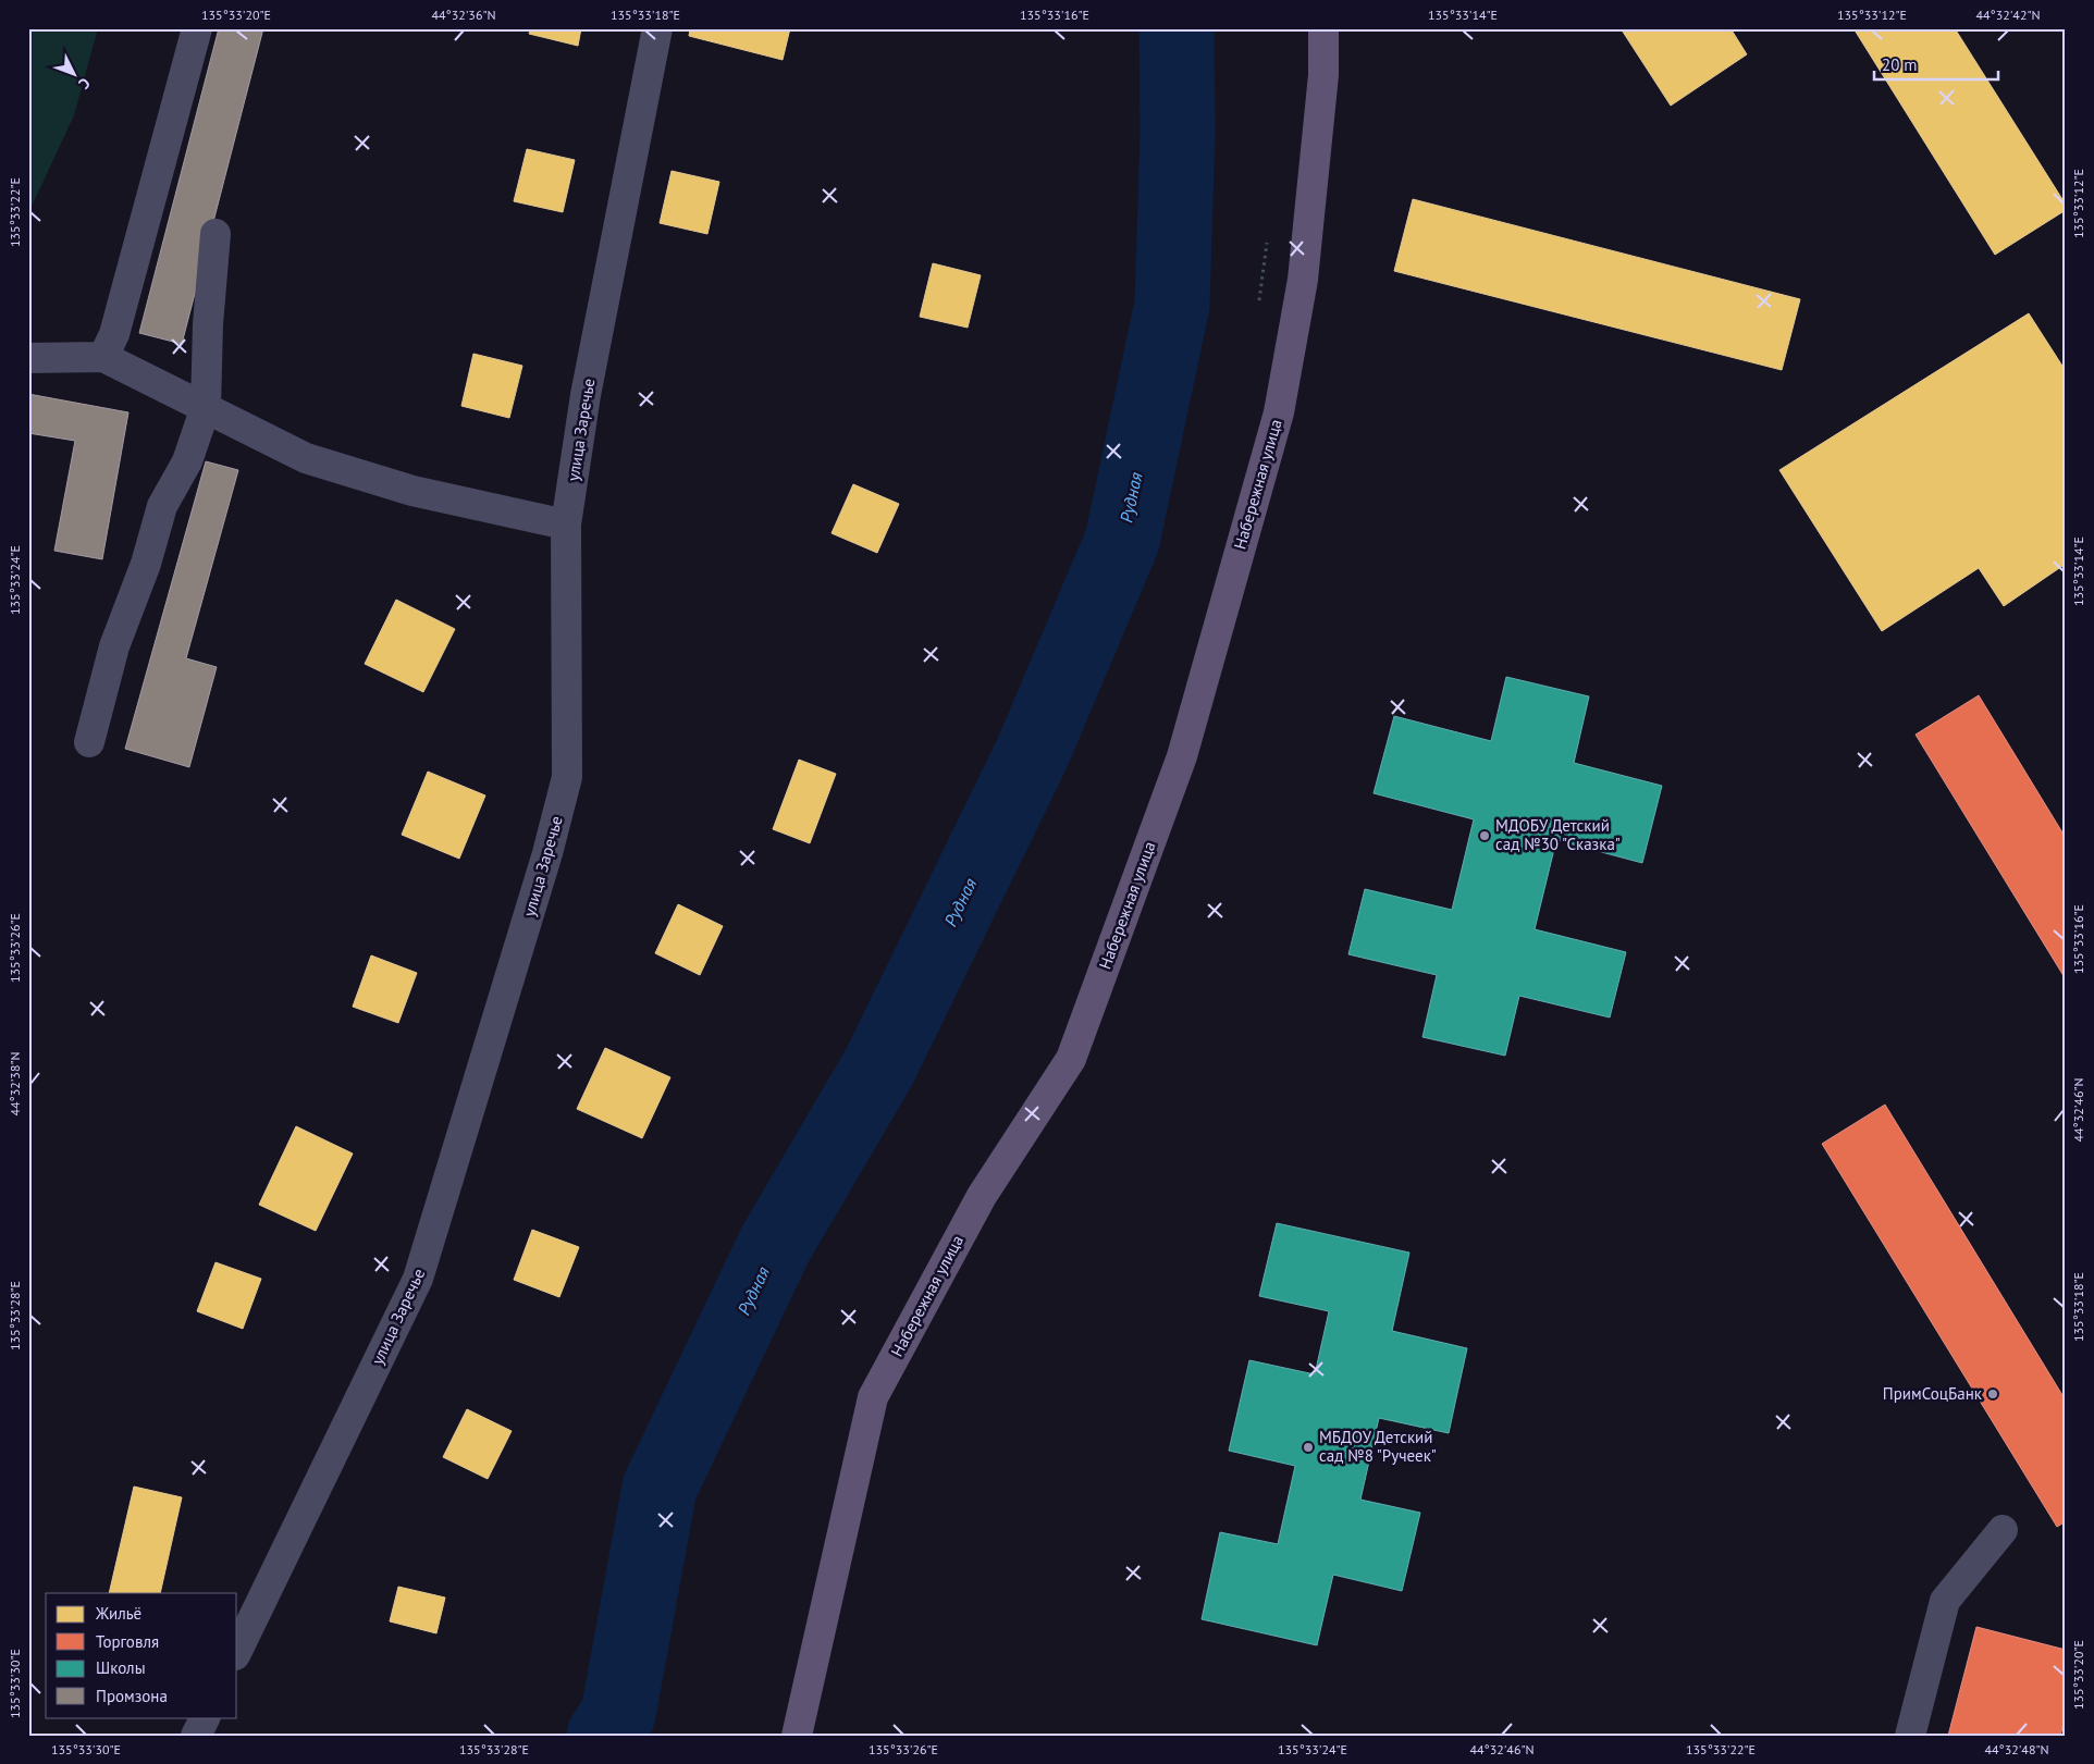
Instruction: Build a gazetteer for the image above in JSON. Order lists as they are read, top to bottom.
{
  "streets": {
    "main road": ["Набережная улица"],
    "street": ["улица Заречье"]
  },
  "water": ["Рудная"],
  "places": ["МДОБУ Детский сад №30 \"Сказка\"", "ПримСоцБанк", "МБДОУ Детский сад №8 \"Ручеек\""],
  "legend": [
    "Жильё",
    "Торговля",
    "Школы",
    "Промзона"
  ],
  "scale_bar": "20 m",
  "north": "bottom right",
  "coordinates": [
    "135°33'20\"E",
    "44°32'36\"N",
    "135°33'18\"E",
    "135°33'16\"E",
    "135°33'14\"E",
    "135°33'12\"E",
    "44°32'42\"N",
    "135°33'22\"E",
    "135°33'24\"E",
    "135°33'26\"E",
    "44°32'38\"N",
    "44°32'46\"N",
    "135°33'28\"E",
    "135°33'30\"E",
    "44°32'48\"N"
  ]
}
